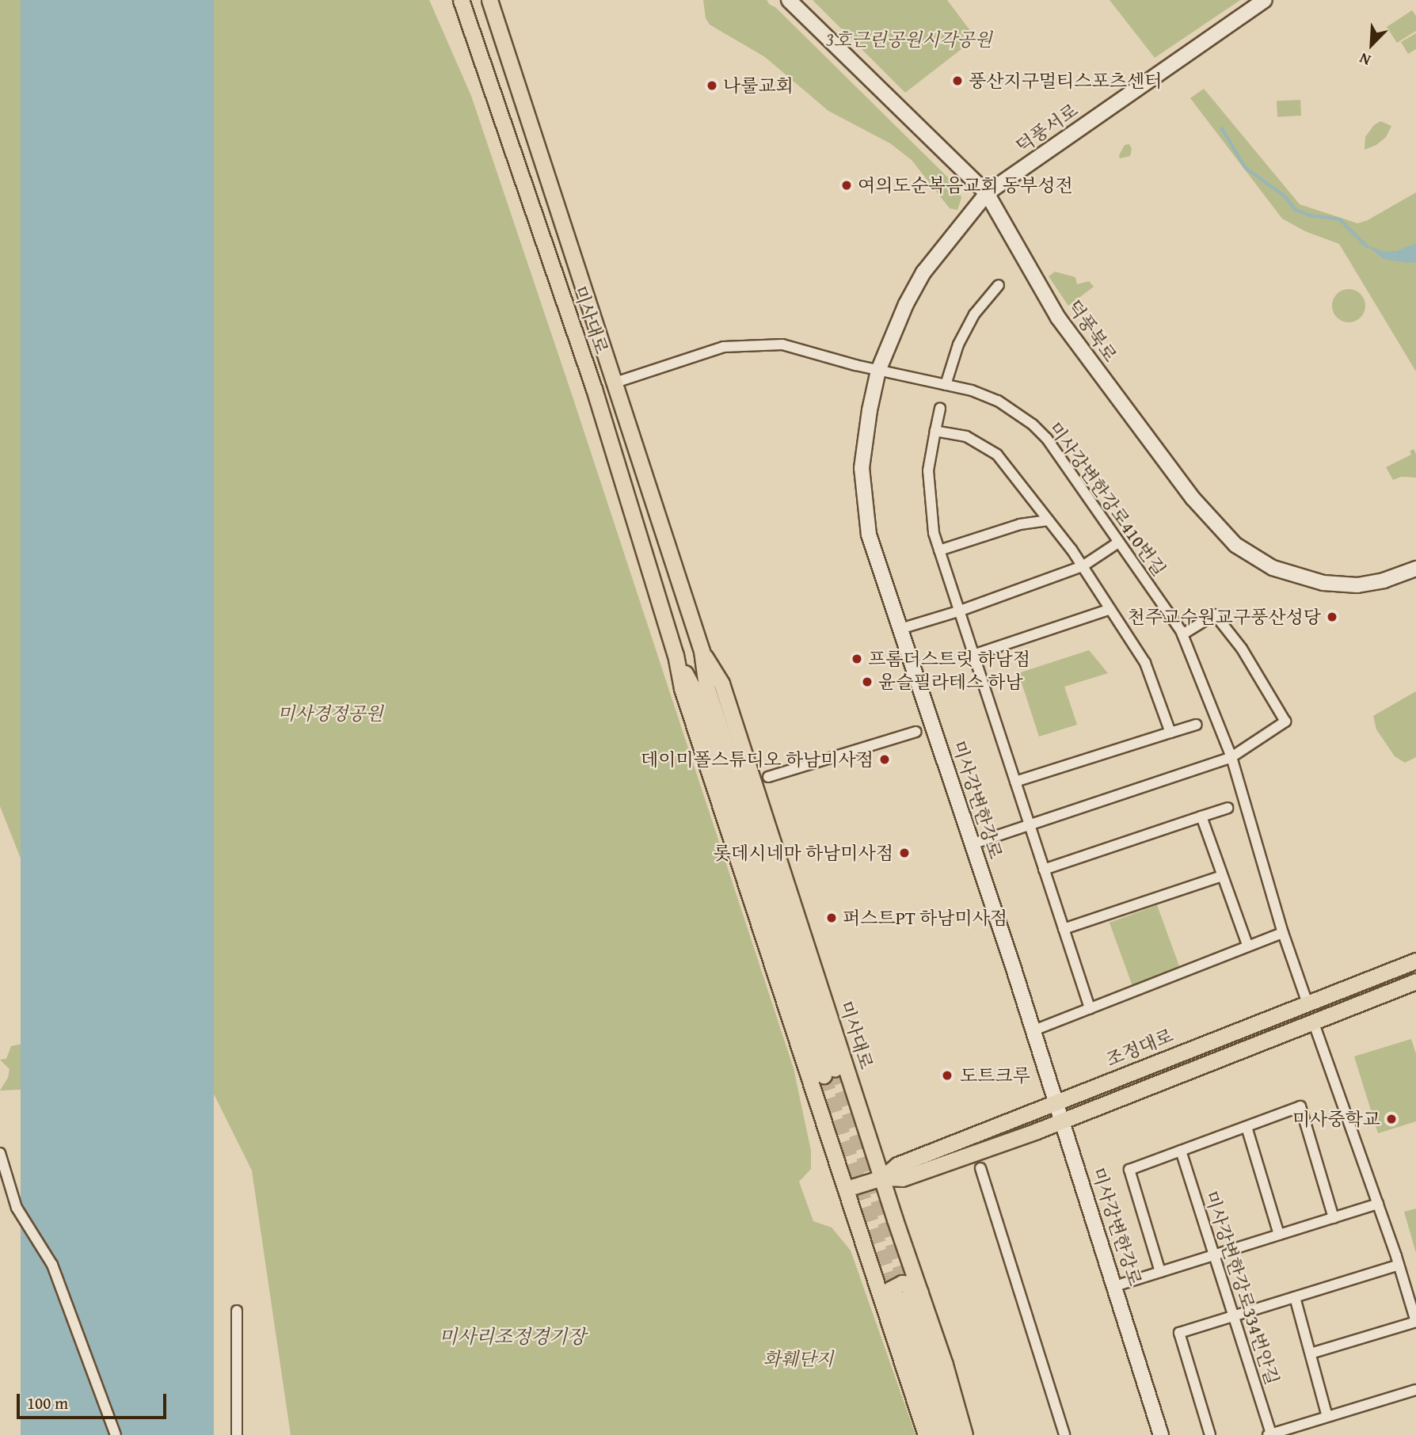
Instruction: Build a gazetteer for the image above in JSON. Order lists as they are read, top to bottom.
{
  "streets": {
    "main road": ["미사대로", "조정대로"],
    "street": [
      "덕풍서로",
      "덕풍북로",
      "미사강변한강로410번길",
      "미사강변한강로",
      "미사강변한강로334번안길"
    ]
  },
  "crossings": [
    ["덕풍서로", "덕풍북로"],
    ["덕풍서로", "미사강변한강로"],
    ["미사대로", "미사강변한강로410번길"],
    ["미사대로", "조정대로"],
    ["덕풍북로", "미사강변한강로"],
    ["미사강변한강로410번길", "미사강변한강로"],
    ["미사강변한강로410번길", "조정대로"],
    ["미사강변한강로", "조정대로"]
  ],
  "water": ["미사리조정경기장"],
  "parks": ["3호근린공원시각공원", "미사경정공원", "화훼단지"],
  "places": [
    "풍산지구멀티스포츠센터",
    "나룰교회",
    "여의도순복음교회 동부성전",
    "천주교수원교구풍산성당",
    "프롬더스트릿 하남점",
    "윤슬필라테스 하남",
    "데이미폴스튜디오 하남미사점",
    "롯데시네마 하남미사점",
    "퍼스트PT 하남미사점",
    "도트크루",
    "미사중학교"
  ],
  "scale_bar": "100 m",
  "north": "bottom left"
}
